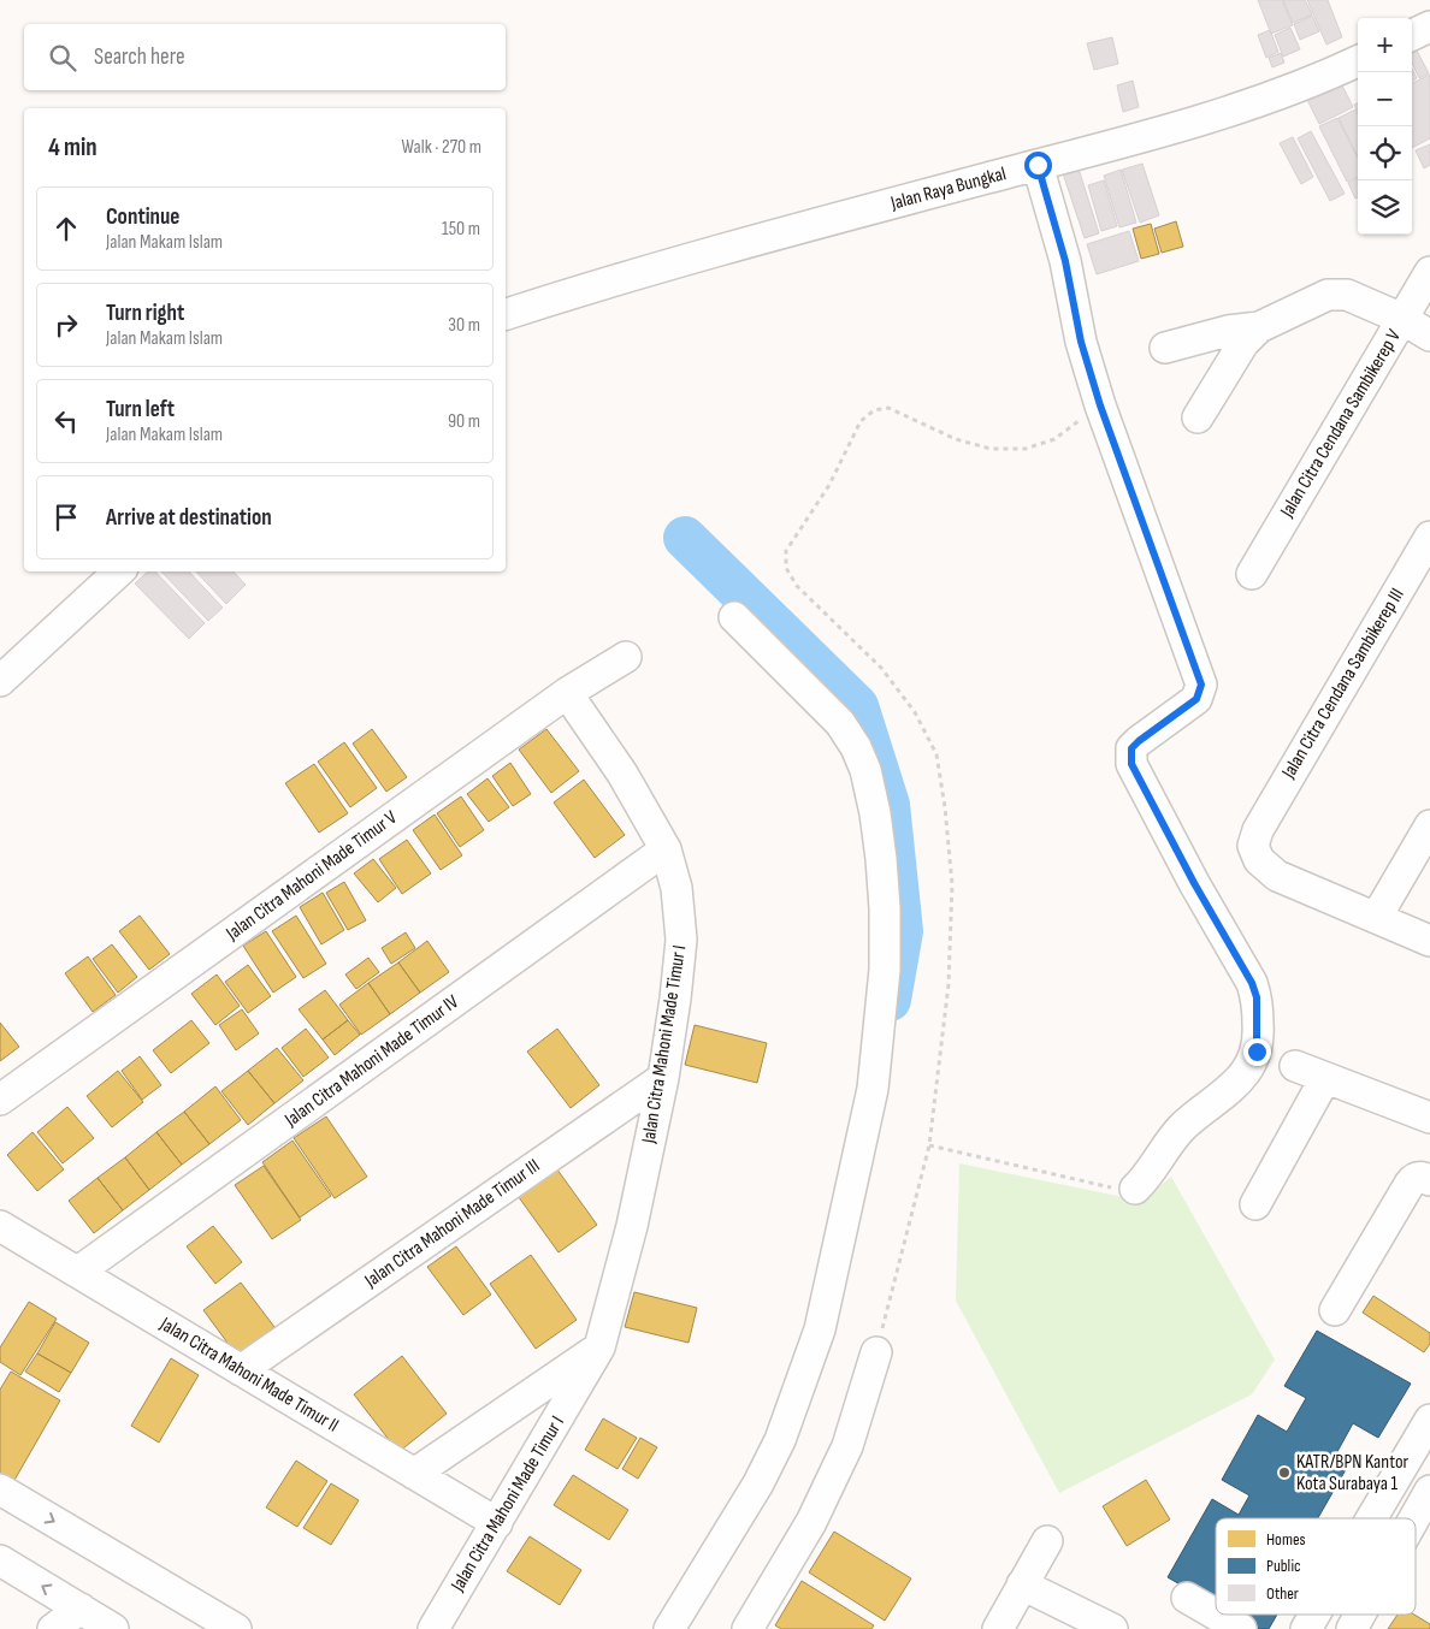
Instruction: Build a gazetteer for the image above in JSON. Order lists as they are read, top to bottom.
{
  "streets": {
    "street": [
      "Jalan Raya Bungkal",
      "Jalan Citra Cendana Sambikerep V",
      "Jalan Citra Cendana Sambikerep III",
      "Jalan Citra Mahoni Made Timur V",
      "Jalan Citra Mahoni Made Timur I",
      "Jalan Citra Mahoni Made Timur IV",
      "Jalan Citra Mahoni Made Timur III",
      "Jalan Citra Mahoni Made Timur II"
    ]
  },
  "crossings": [
    ["Jalan Citra Mahoni Made Timur V", "Jalan Citra Mahoni Made Timur I"],
    ["Jalan Citra Mahoni Made Timur I", "Jalan Citra Mahoni Made Timur IV"],
    ["Jalan Citra Mahoni Made Timur I", "Jalan Citra Mahoni Made Timur III"],
    ["Jalan Citra Mahoni Made Timur I", "Jalan Citra Mahoni Made Timur II"],
    ["Jalan Citra Mahoni Made Timur IV", "Jalan Citra Mahoni Made Timur II"],
    ["Jalan Citra Mahoni Made Timur III", "Jalan Citra Mahoni Made Timur II"]
  ],
  "places": ["KATR/BPN Kantor Kota Surabaya 1"],
  "legend": ["Homes", "Public", "Other"],
  "page": {
    "map_buttons": ["+", "−"],
    "search": "Search here",
    "heading": ["4 min", "Walk · 270 m"],
    "list": [
      ["Continue", "Jalan Makam Islam", "150 m"],
      ["Turn right", "Jalan Makam Islam", "30 m"],
      ["Turn left", "Jalan Makam Islam", "90 m"],
      "Arrive at destination"
    ]
  }
}
